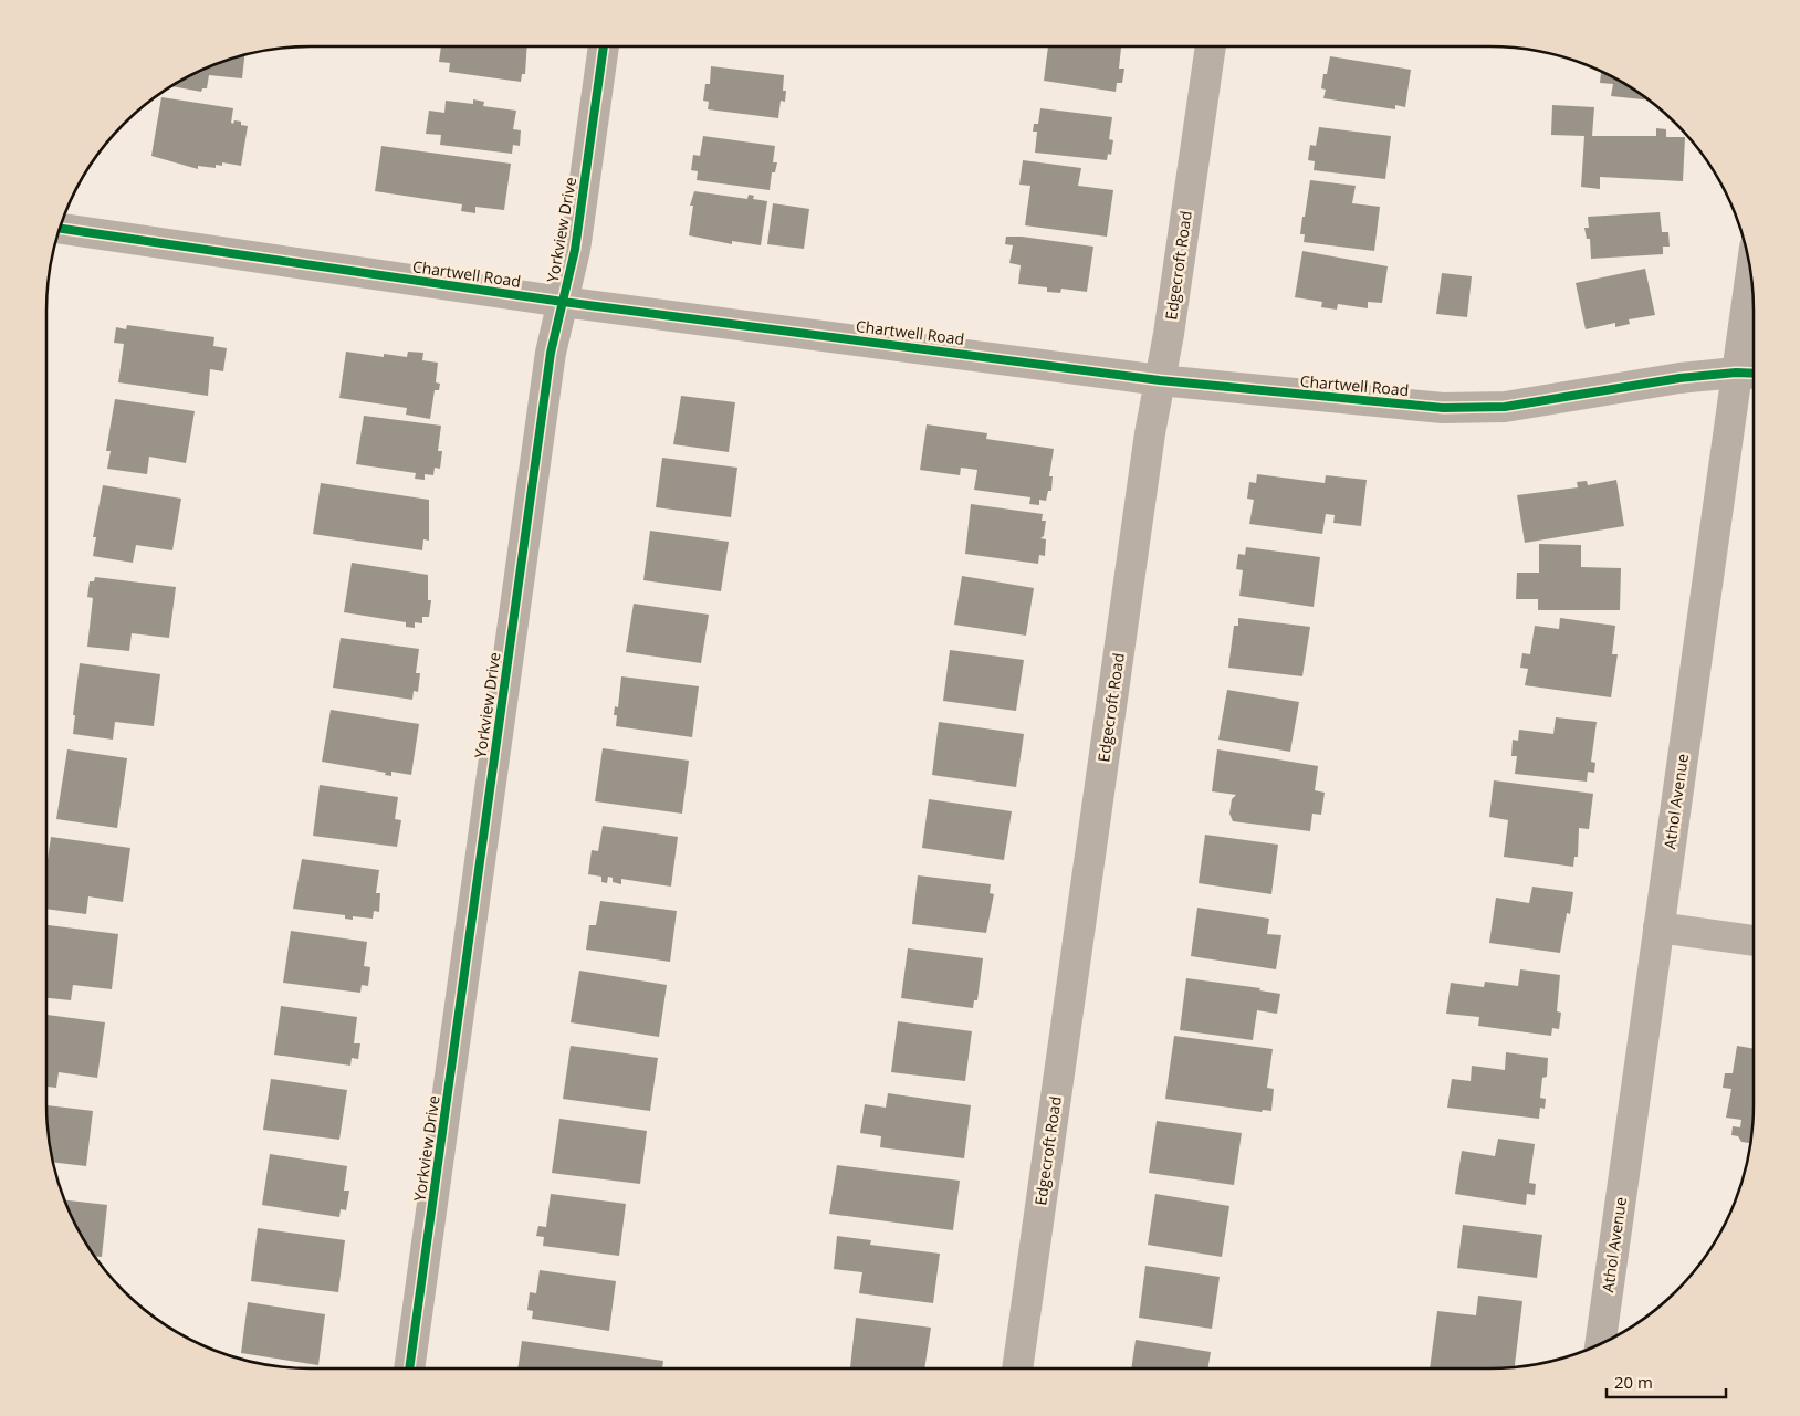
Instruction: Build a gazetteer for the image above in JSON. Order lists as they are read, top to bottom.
{
  "streets": {
    "street": [
      "Yorkview Drive",
      "Edgecroft Road",
      "Chartwell Road",
      "Athol Avenue"
    ]
  },
  "crossings": [
    ["Yorkview Drive", "Chartwell Road"],
    ["Edgecroft Road", "Chartwell Road"],
    ["Chartwell Road", "Athol Avenue"]
  ],
  "scale_bar": "20 m"
}
